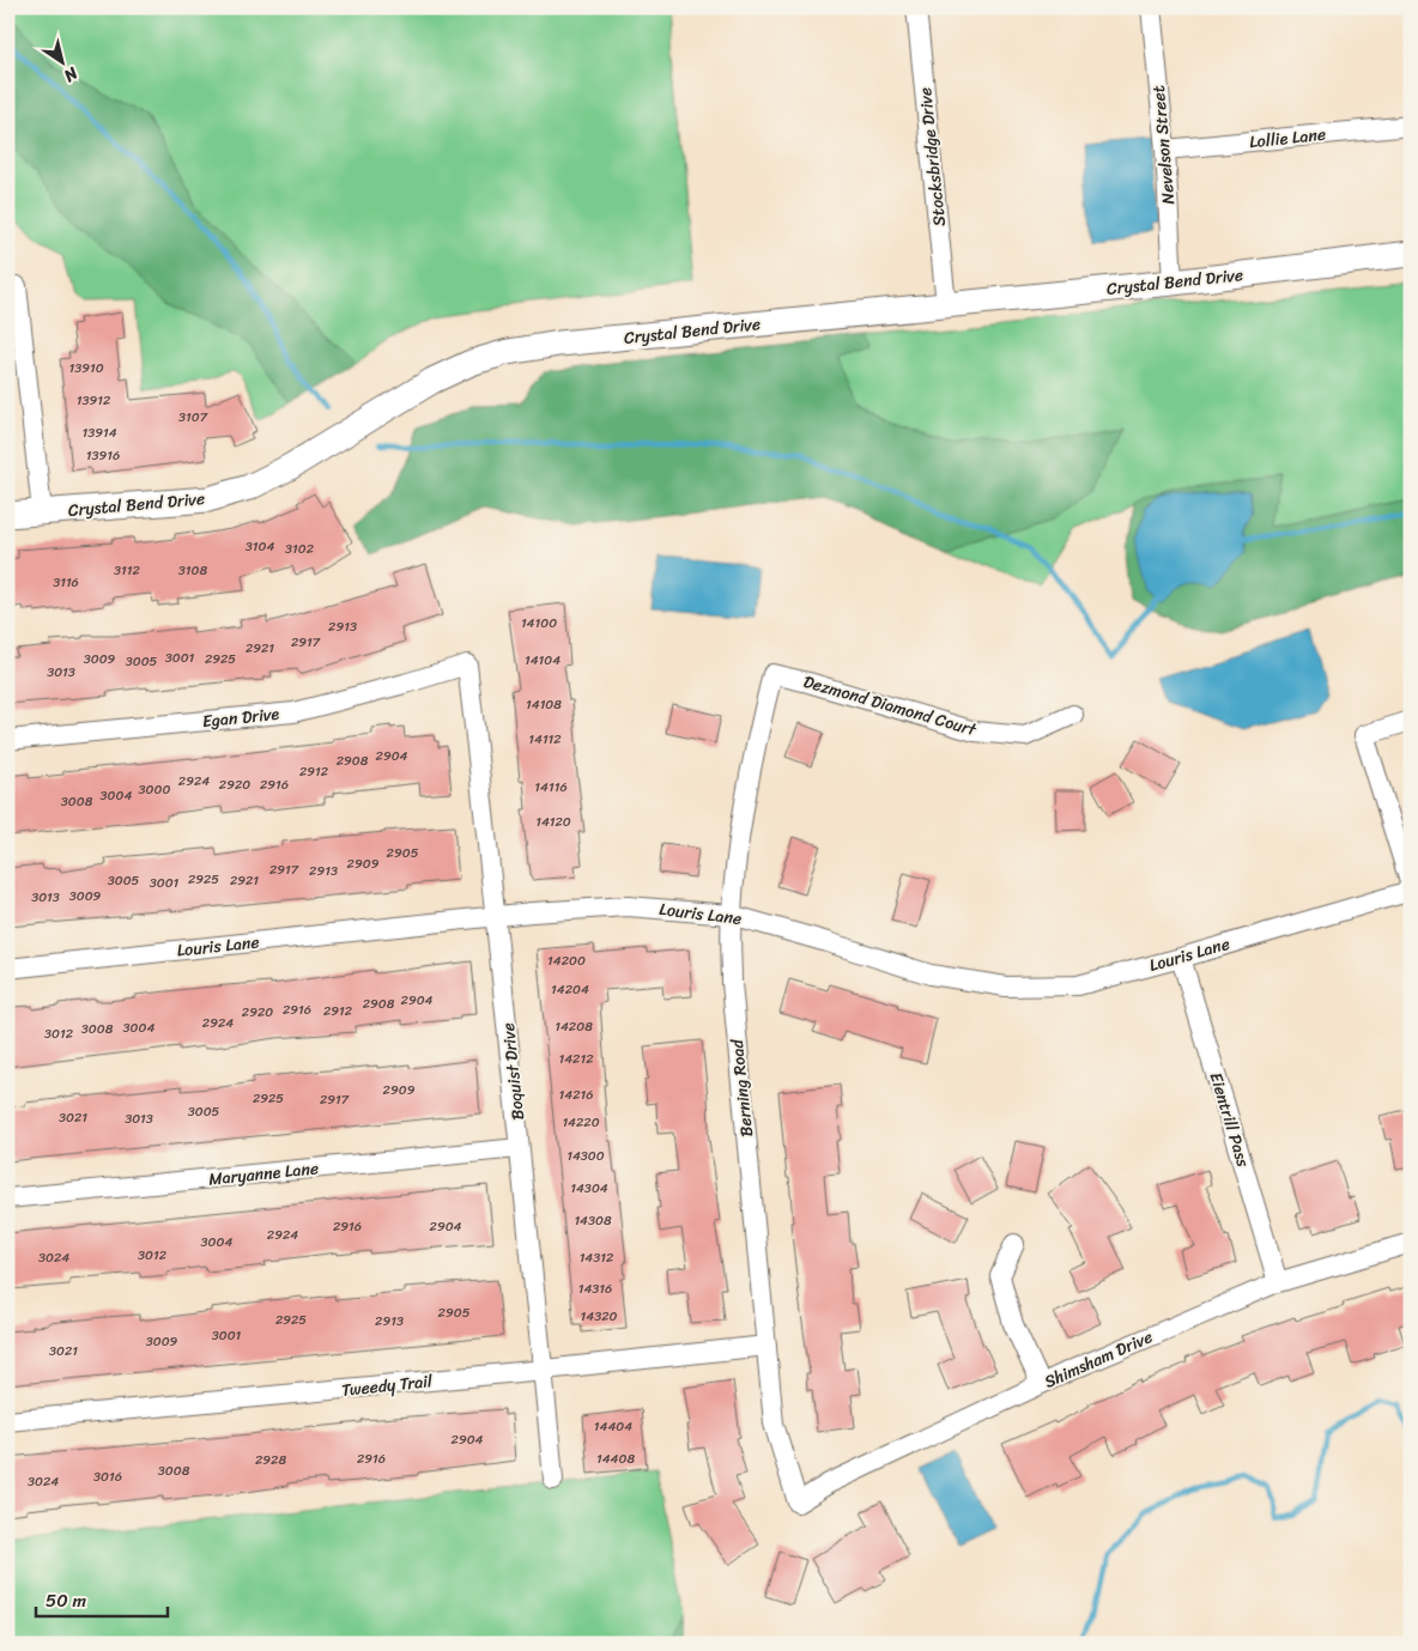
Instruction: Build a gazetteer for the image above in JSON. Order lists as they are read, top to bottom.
{
  "streets": {
    "street": [
      "Lollie Lane",
      "Nevelson Street",
      "Stocksbridge Drive",
      "Crystal Bend Drive",
      "Dezmond Diamond Court",
      "Egan Drive",
      "Louris Lane",
      "Boquist Drive",
      "Berning Road",
      "Eientrill Pass",
      "Maryanne Lane",
      "Shimsham Drive",
      "Tweedy Trail"
    ]
  },
  "crossings": [
    ["Lollie Lane", "Nevelson Street"],
    ["Nevelson Street", "Crystal Bend Drive"],
    ["Stocksbridge Drive", "Crystal Bend Drive"],
    ["Dezmond Diamond Court", "Berning Road"],
    ["Egan Drive", "Boquist Drive"],
    ["Louris Lane", "Boquist Drive"],
    ["Louris Lane", "Berning Road"],
    ["Louris Lane", "Eientrill Pass"],
    ["Boquist Drive", "Maryanne Lane"],
    ["Boquist Drive", "Tweedy Trail"],
    ["Berning Road", "Shimsham Drive"],
    ["Berning Road", "Tweedy Trail"],
    ["Eientrill Pass", "Shimsham Drive"]
  ],
  "house_numbers": [
    "13910",
    "13912",
    "3107",
    "13914",
    "13916",
    "3104",
    "3102",
    "3112",
    "3108",
    "3116",
    "14100",
    "2913",
    "2917",
    "2921",
    "3001",
    "3009",
    "2925",
    "14104",
    "3005",
    "3013",
    "14108",
    "14112",
    "2904",
    "2908",
    "2912",
    "2924",
    "2920",
    "2916",
    "14116",
    "3000",
    "3004",
    "3008",
    "14120",
    "2905",
    "2909",
    "2917",
    "2913",
    "2925",
    "3005",
    "2921",
    "3001",
    "3009",
    "3013",
    "14200",
    "14204",
    "2904",
    "2908",
    "2916",
    "2912",
    "2920",
    "2924",
    "14208",
    "3004",
    "3008",
    "3012",
    "14212",
    "2909",
    "14216",
    "2925",
    "2917",
    "3005",
    "3021",
    "3013",
    "14220",
    "14300",
    "14304",
    "14308",
    "2916",
    "2904",
    "2924",
    "3004",
    "3012",
    "3024",
    "14312",
    "14316",
    "2905",
    "14320",
    "2925",
    "2913",
    "3001",
    "3009",
    "3021",
    "14404",
    "2904",
    "2916",
    "14408",
    "2928",
    "3008",
    "3016",
    "3024"
  ],
  "scale_bar": "50 m",
  "north": "bottom right"
}
